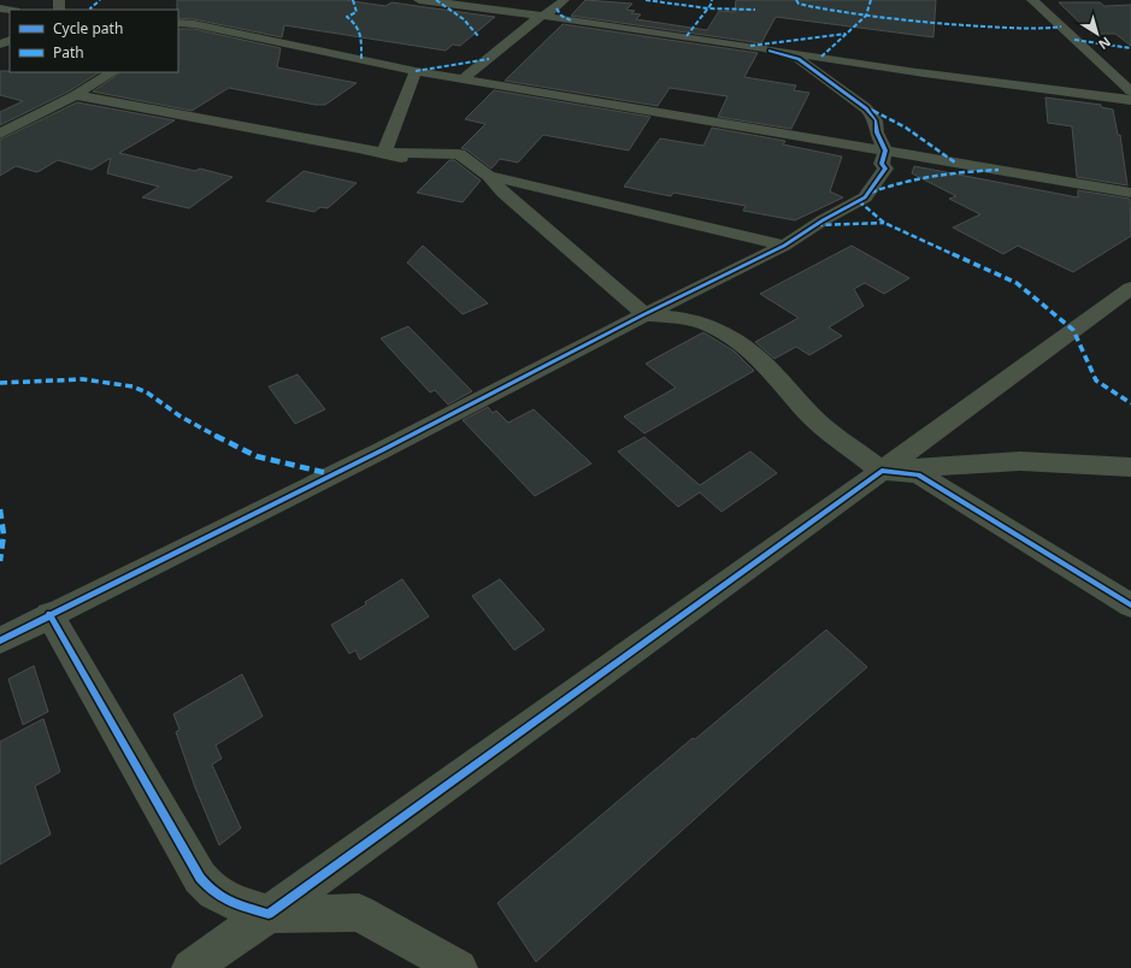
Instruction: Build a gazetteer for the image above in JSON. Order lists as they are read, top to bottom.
{
  "legend": ["Cycle path", "Path"],
  "north": "bottom right"
}
